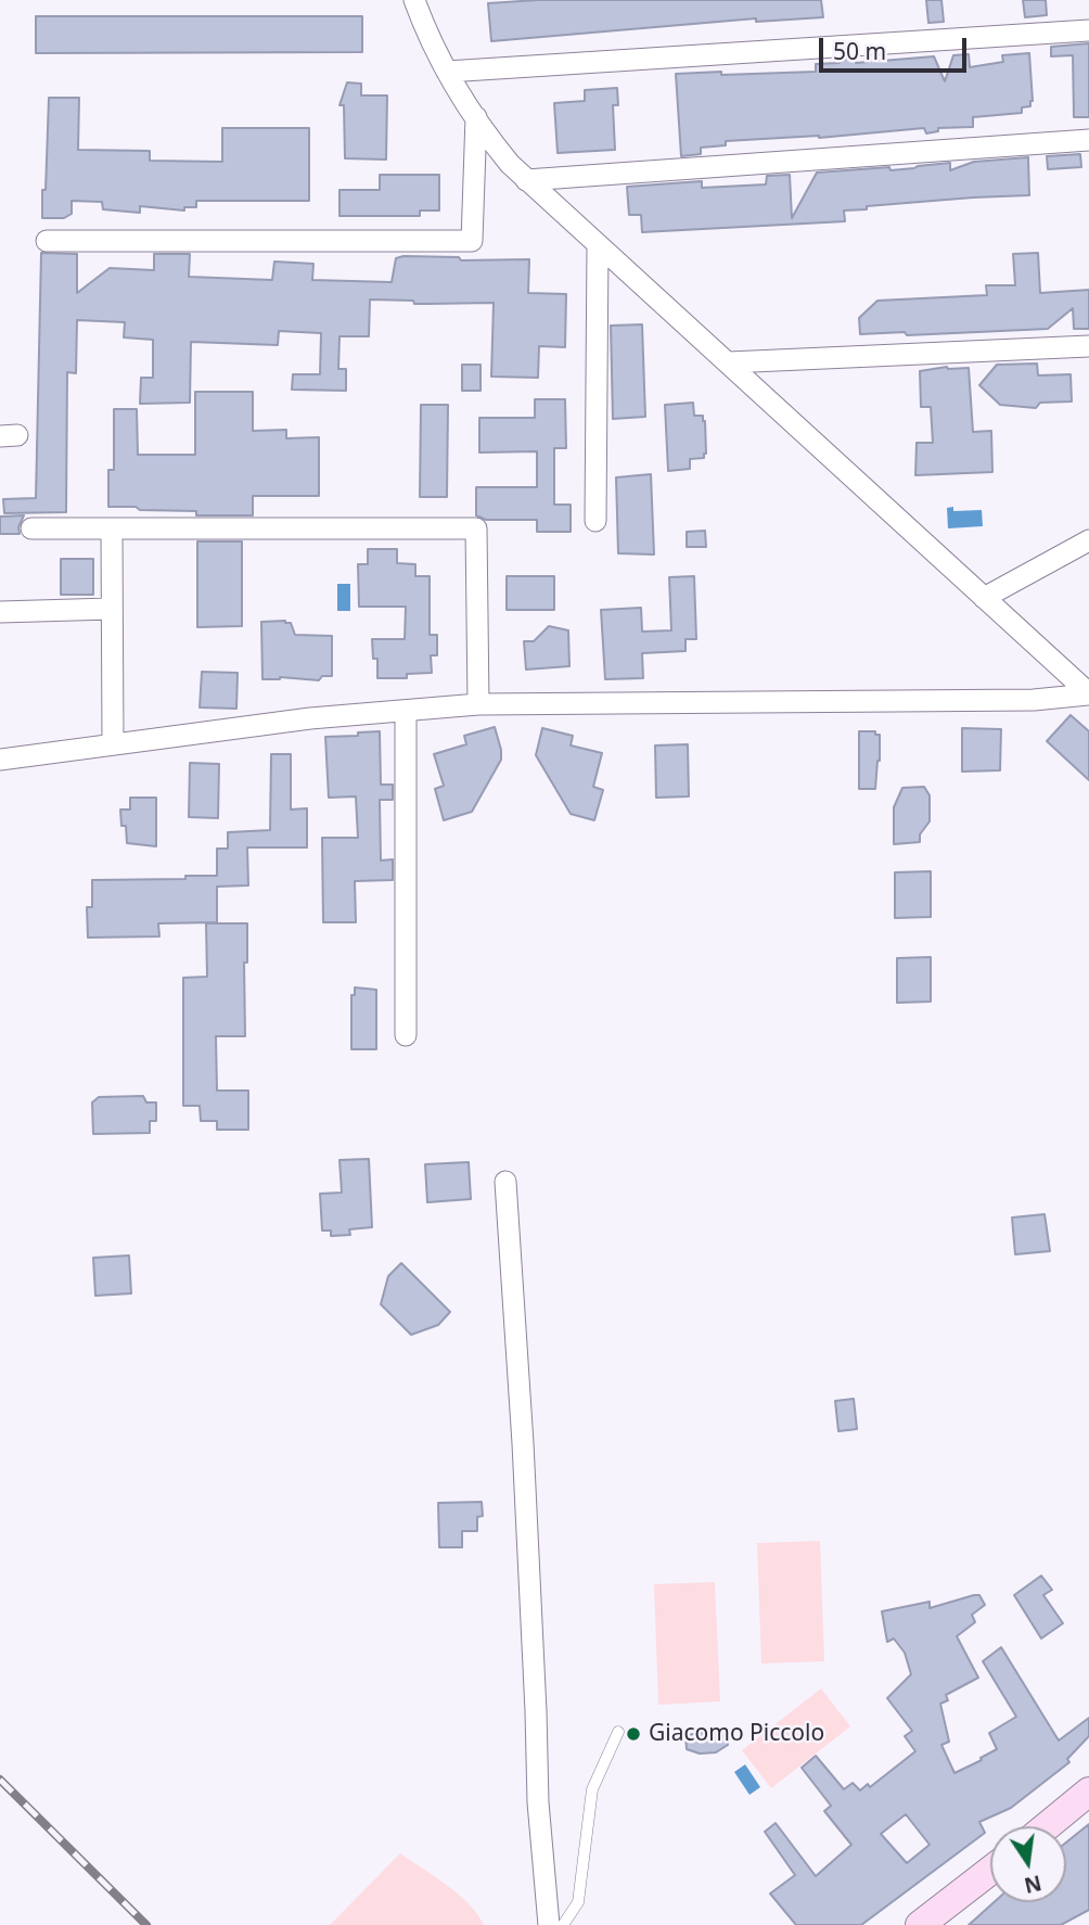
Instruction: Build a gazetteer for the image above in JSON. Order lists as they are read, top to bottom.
{
  "places": ["Giacomo Piccolo"],
  "scale_bar": "50 m",
  "north": "bottom"
}
